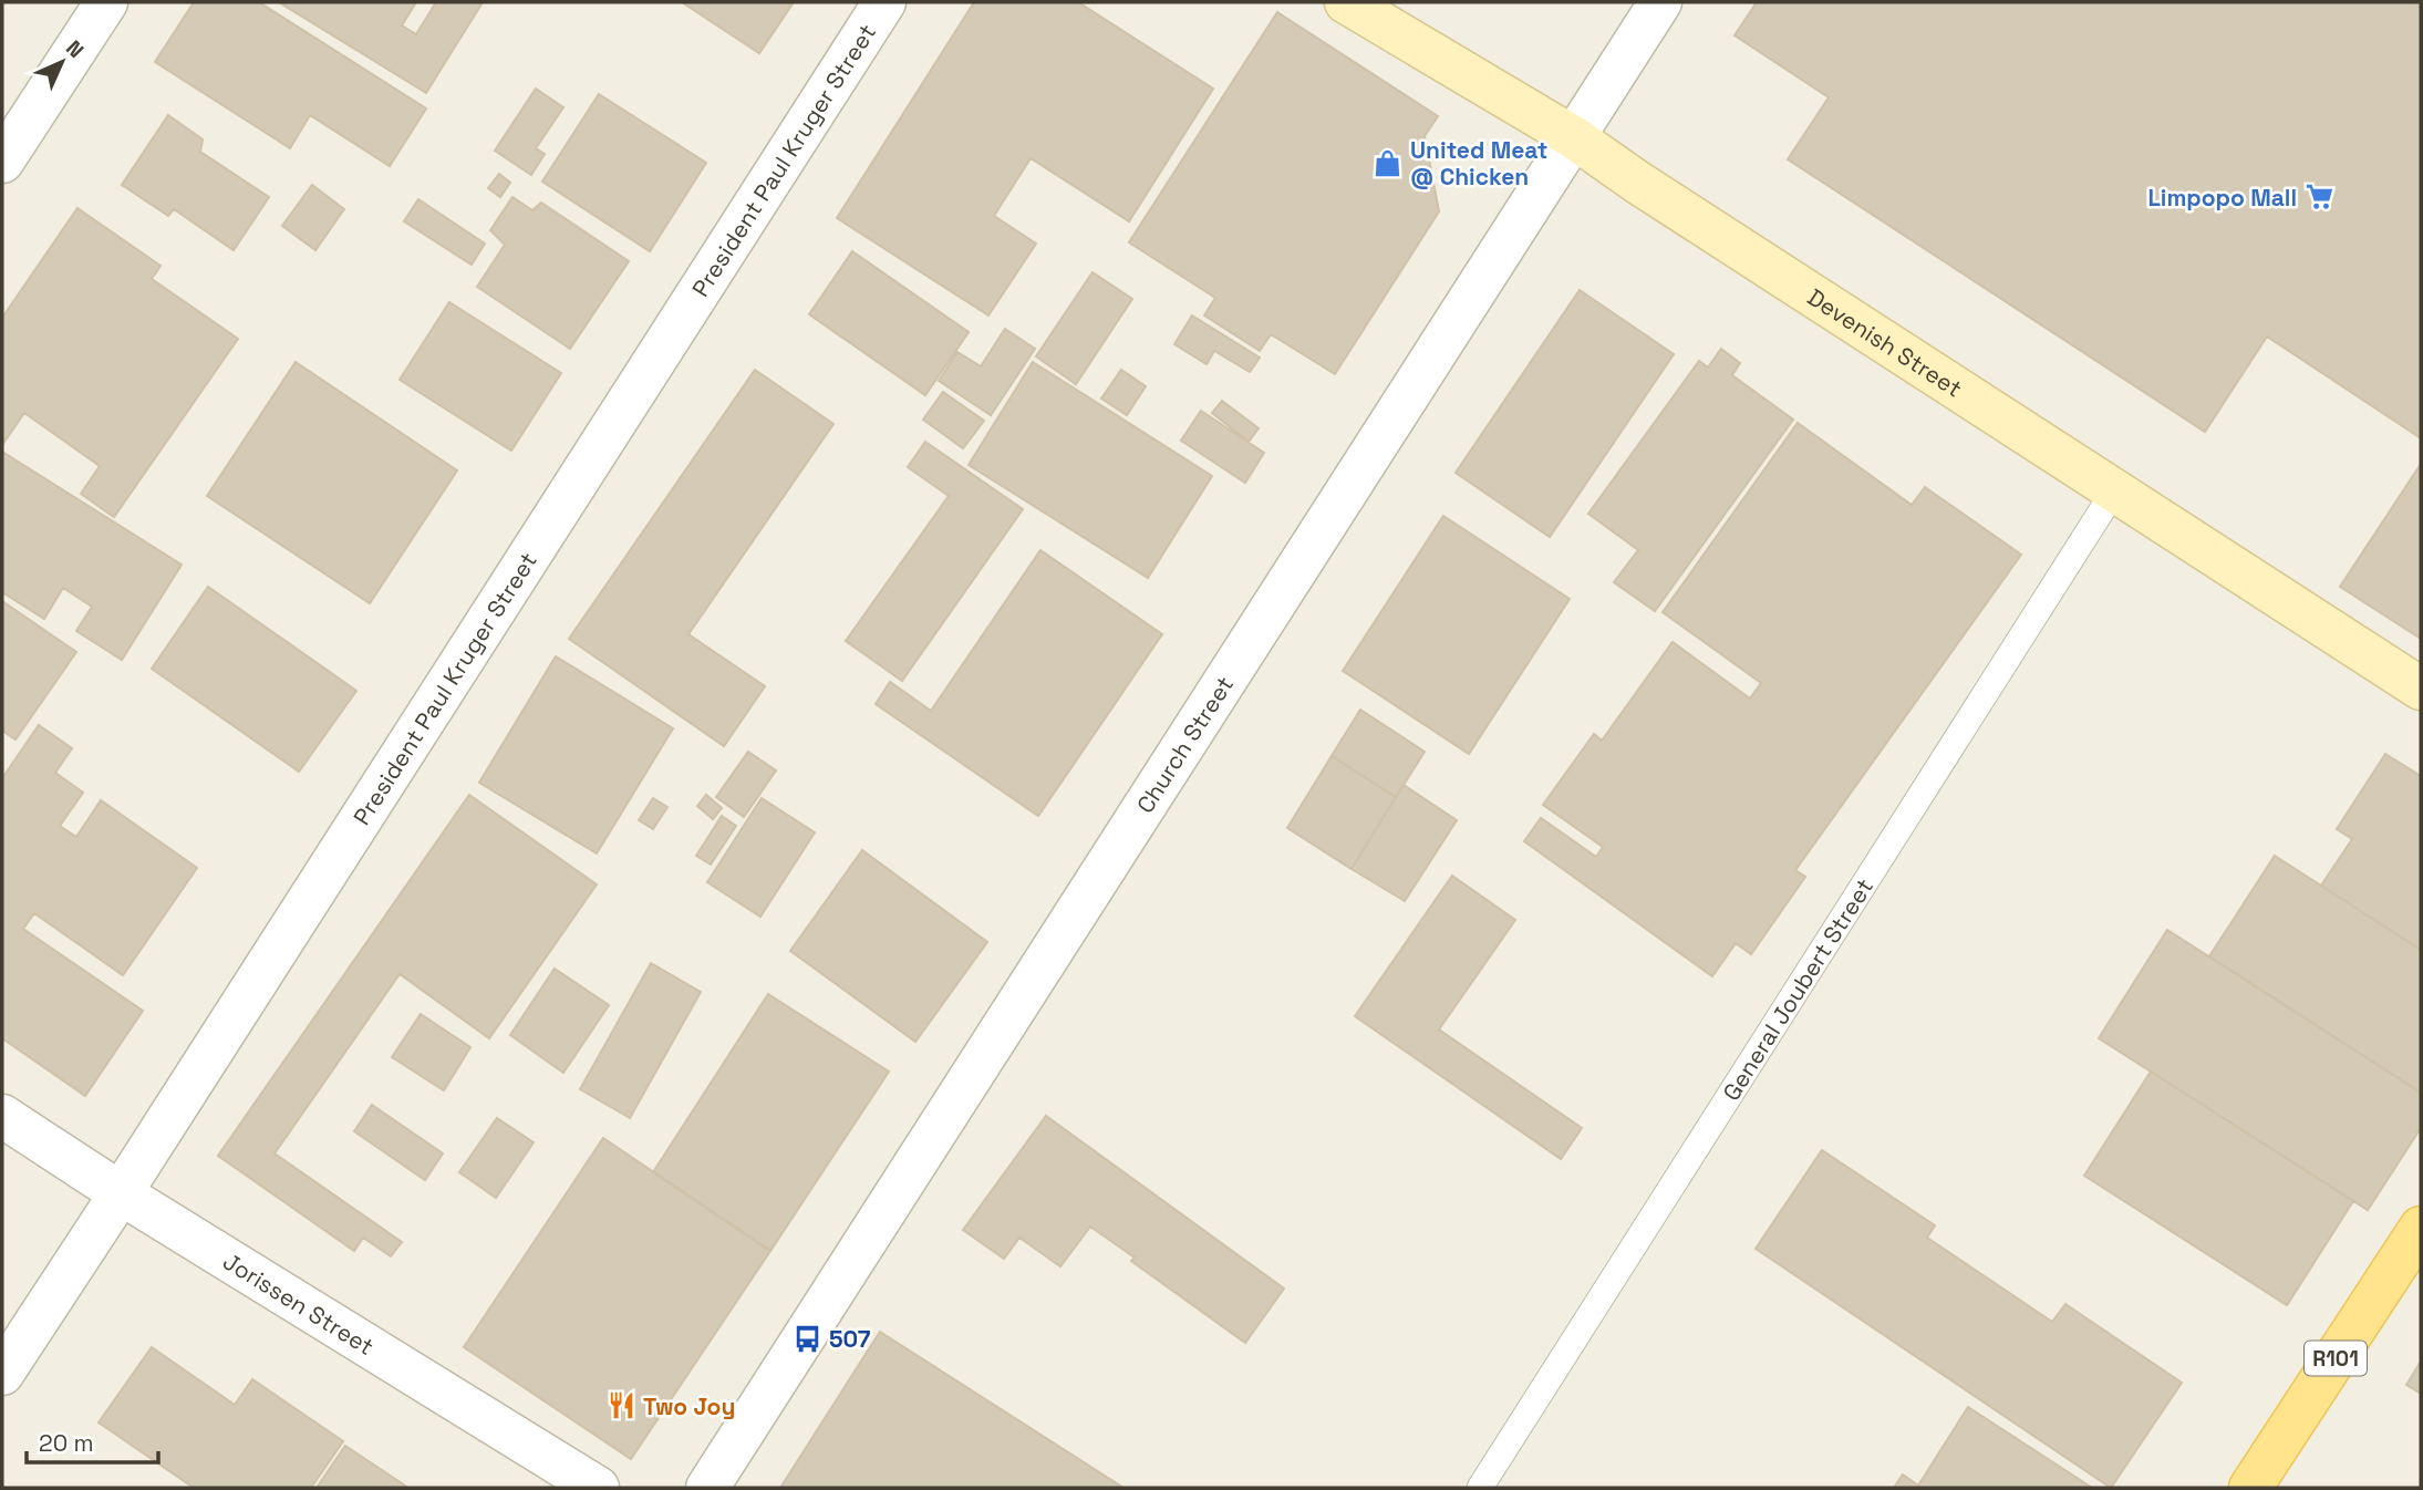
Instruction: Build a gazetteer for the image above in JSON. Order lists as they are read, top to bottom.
{
  "streets": {
    "main road": ["Devenish Street", "R101"],
    "street": ["President Paul Kruger Street", "Church Street", "Jorissen Street"],
    "lane": ["General Joubert Street"]
  },
  "crossings": [
    ["President Paul Kruger Street", "Jorissen Street"],
    ["Devenish Street", "Church Street"],
    ["Devenish Street", "General Joubert Street"]
  ],
  "places": {
    "shop": ["United Meat @ Chicken"],
    "supermarket": ["Limpopo Mall"],
    "bus stop": ["507"],
    "restaurant": ["Two Joy"]
  },
  "scale_bar": "20 m",
  "north": "top right"
}
